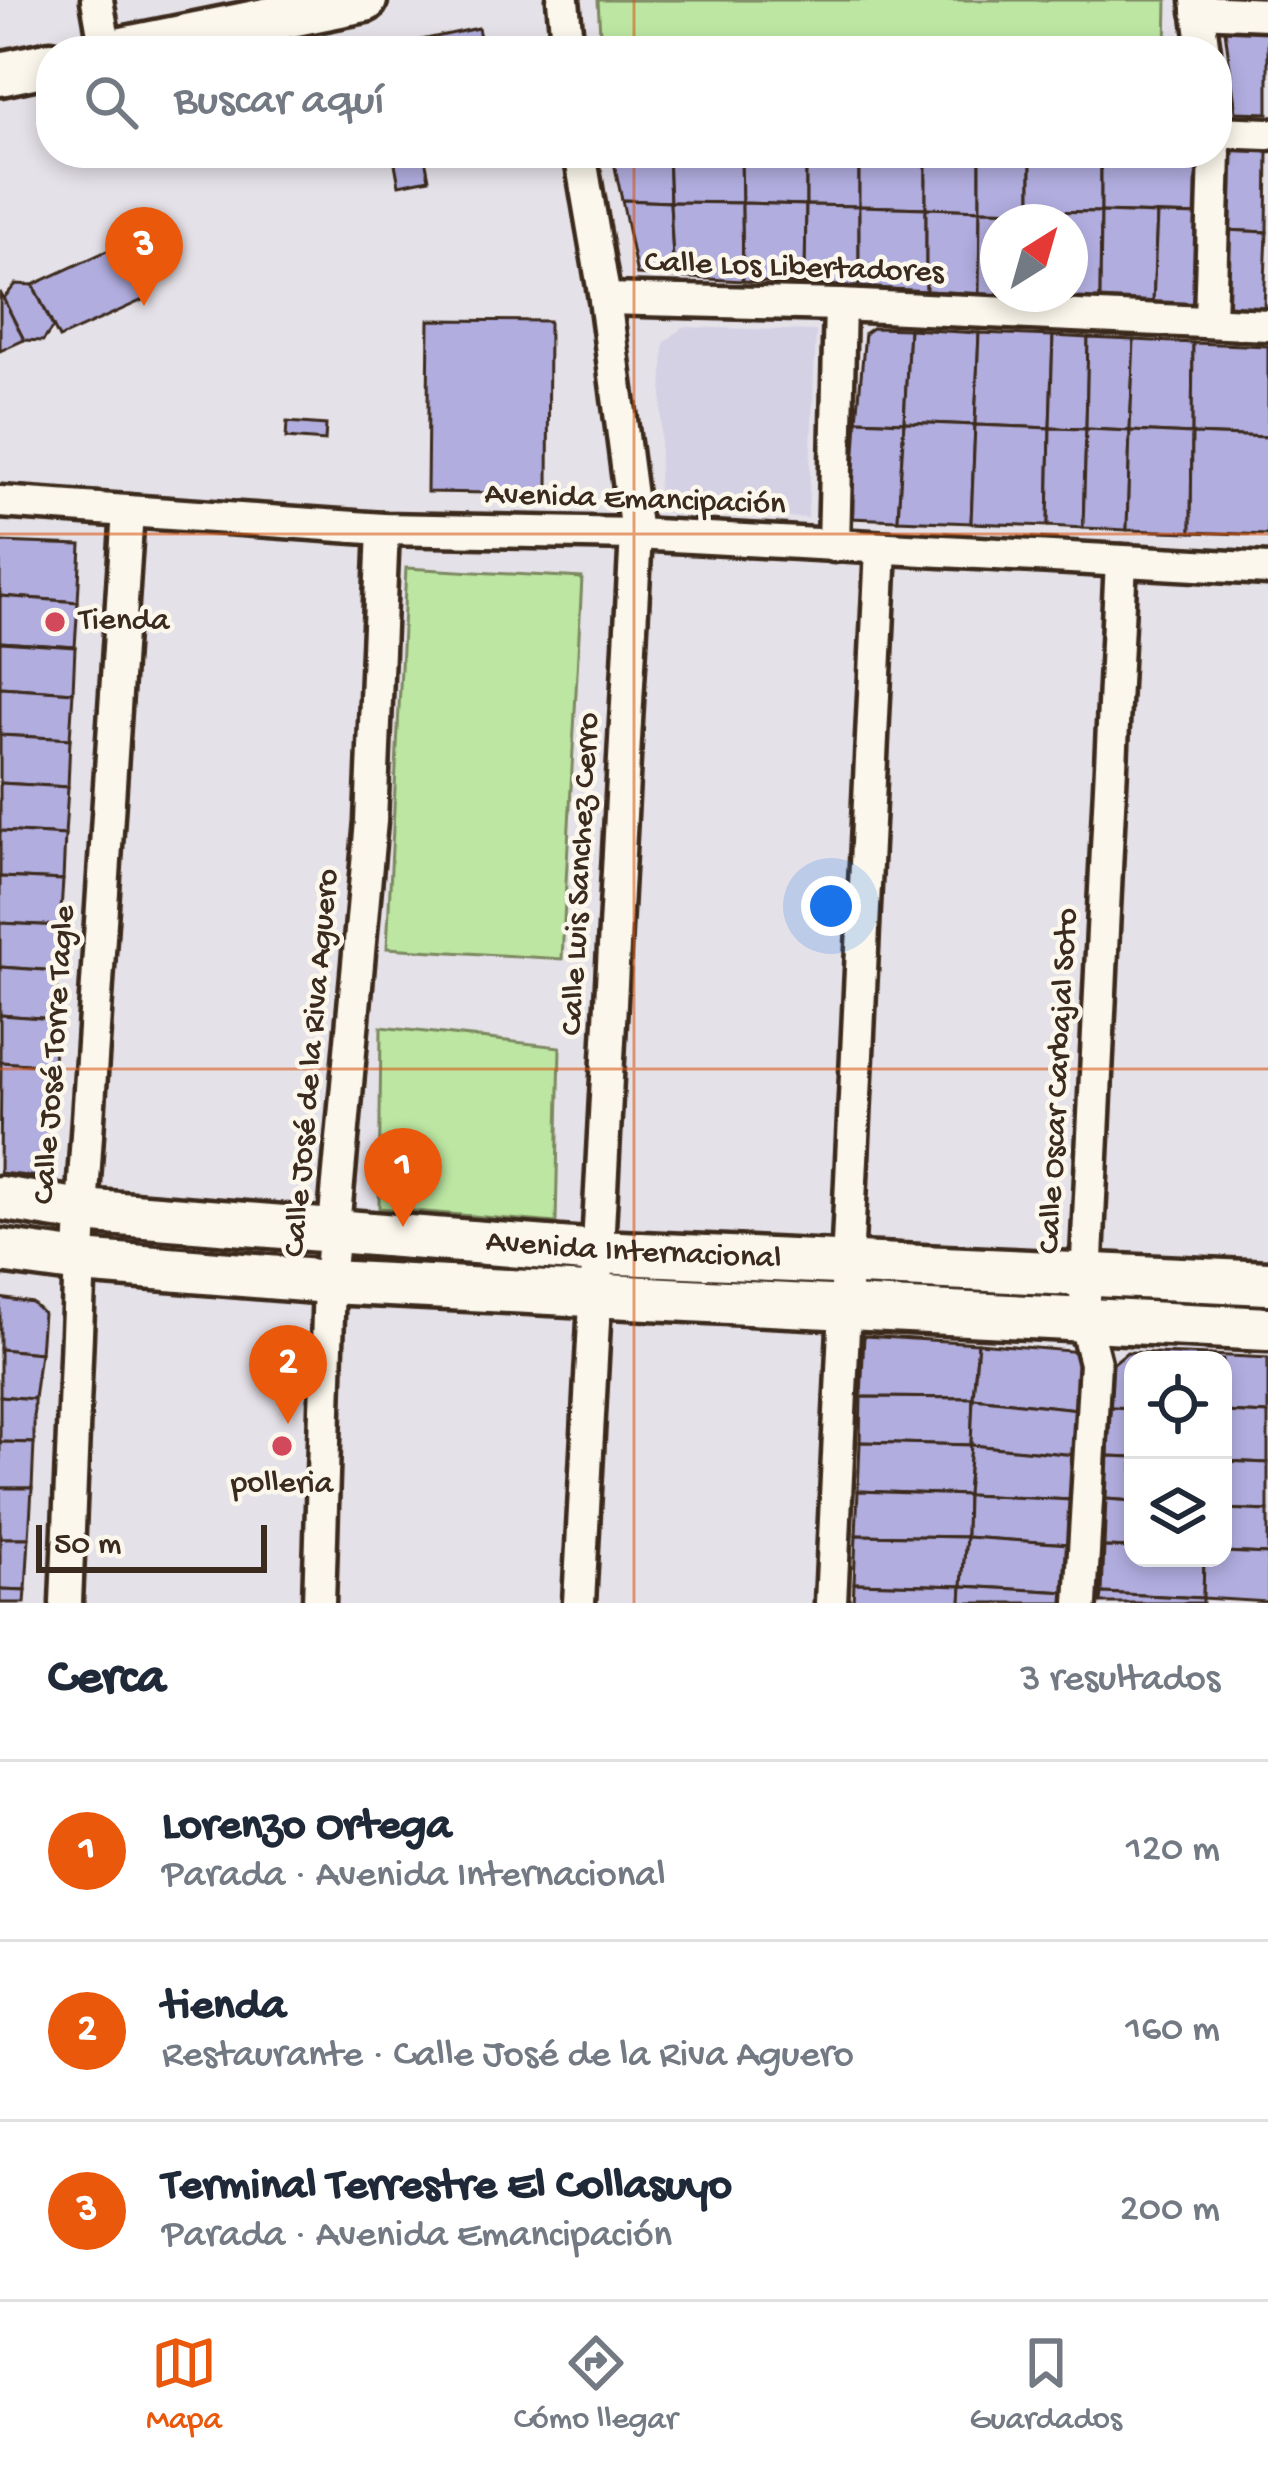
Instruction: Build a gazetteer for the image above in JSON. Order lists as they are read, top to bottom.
{
  "streets": {
    "main road": ["Avenida Internacional"],
    "street": [
      "Calle Los Libertadores",
      "Avenida Emancipación",
      "Calle Luis Sanchez Cerro",
      "Calle José Torre Tagle",
      "Calle José de la Riva Aguero",
      "Calle Oscar Carbajal Soto"
    ]
  },
  "crossings": [
    ["Calle Los Libertadores", "Calle Luis Sanchez Cerro"],
    ["Avenida Emancipación", "Calle Luis Sanchez Cerro"],
    ["Avenida Emancipación", "Calle José Torre Tagle"],
    ["Avenida Emancipación", "Calle José de la Riva Aguero"],
    ["Avenida Emancipación", "Calle Oscar Carbajal Soto"],
    ["Calle Luis Sanchez Cerro", "Avenida Internacional"],
    ["Calle José Torre Tagle", "Avenida Internacional"],
    ["Calle José de la Riva Aguero", "Avenida Internacional"],
    ["Calle Oscar Carbajal Soto", "Avenida Internacional"]
  ],
  "places": ["Tienda", "polleria"],
  "scale_bar": "50 m",
  "north": "top right",
  "page": {
    "search": "Buscar aquí",
    "pins": ["3", "1", "2"],
    "scale": "50 m",
    "heading": ["Cerca", "3 resultados"],
    "list": [
      {
        "mark": "1",
        "name": "Lorenzo Ortega",
        "note": "Parada · Avenida Internacional",
        "value": "120 m"
      },
      {
        "mark": "2",
        "name": "tienda",
        "note": "Restaurante · Calle José de la Riva Aguero",
        "value": "160 m"
      },
      {
        "mark": "3",
        "name": "Terminal Terrestre El Collasuyo",
        "note": "Parada · Avenida Emancipación",
        "value": "200 m"
      }
    ],
    "nav": ["Mapa", "Cómo llegar", "Guardados"]
  }
}
